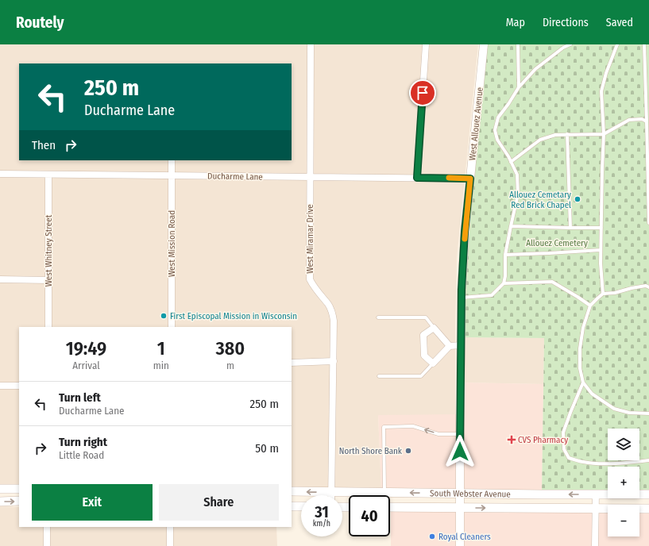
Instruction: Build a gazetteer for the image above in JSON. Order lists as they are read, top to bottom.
{
  "streets": {
    "main road": ["South Webster Avenue"],
    "street": [
      "West Allouez Avenue",
      "Ducharme Lane",
      "West Miramar Drive",
      "West Mission Road",
      "West Whitney Street"
    ]
  },
  "crossings": [
    ["West Allouez Avenue", "Ducharme Lane"],
    ["West Allouez Avenue", "South Webster Avenue"],
    ["Ducharme Lane", "West Miramar Drive"],
    ["Ducharme Lane", "West Mission Road"],
    ["Ducharme Lane", "West Whitney Street"],
    ["West Miramar Drive", "South Webster Avenue"]
  ],
  "parks": ["Allouez Cemetery"],
  "places": {
    "other": [
      "Allouez Cemetary Red Brick Chapel",
      "First Episcopal Mission in Wisconsin",
      "North Shore Bank",
      "Royal Cleaners"
    ],
    "health": ["CVS Pharmacy"]
  },
  "page": {
    "header": "Routely",
    "nav": ["Map", "Directions", "Saved"],
    "turn": ["250 m", "Ducharme Lane"],
    "then": "Then",
    "eta": [
      "19:49",
      "Arrival",
      "1",
      "min",
      "380",
      "m"
    ],
    "list": [
      {
        "name": "Turn left",
        "note": "Ducharme Lane",
        "value": "250 m"
      },
      {
        "name": "Turn right",
        "note": "Little Road",
        "value": "50 m"
      }
    ],
    "map_buttons": ["+", "−"],
    "buttons": ["Exit", "Share"],
    "speed": "31 km/h",
    "limit": "40"
  }
}
